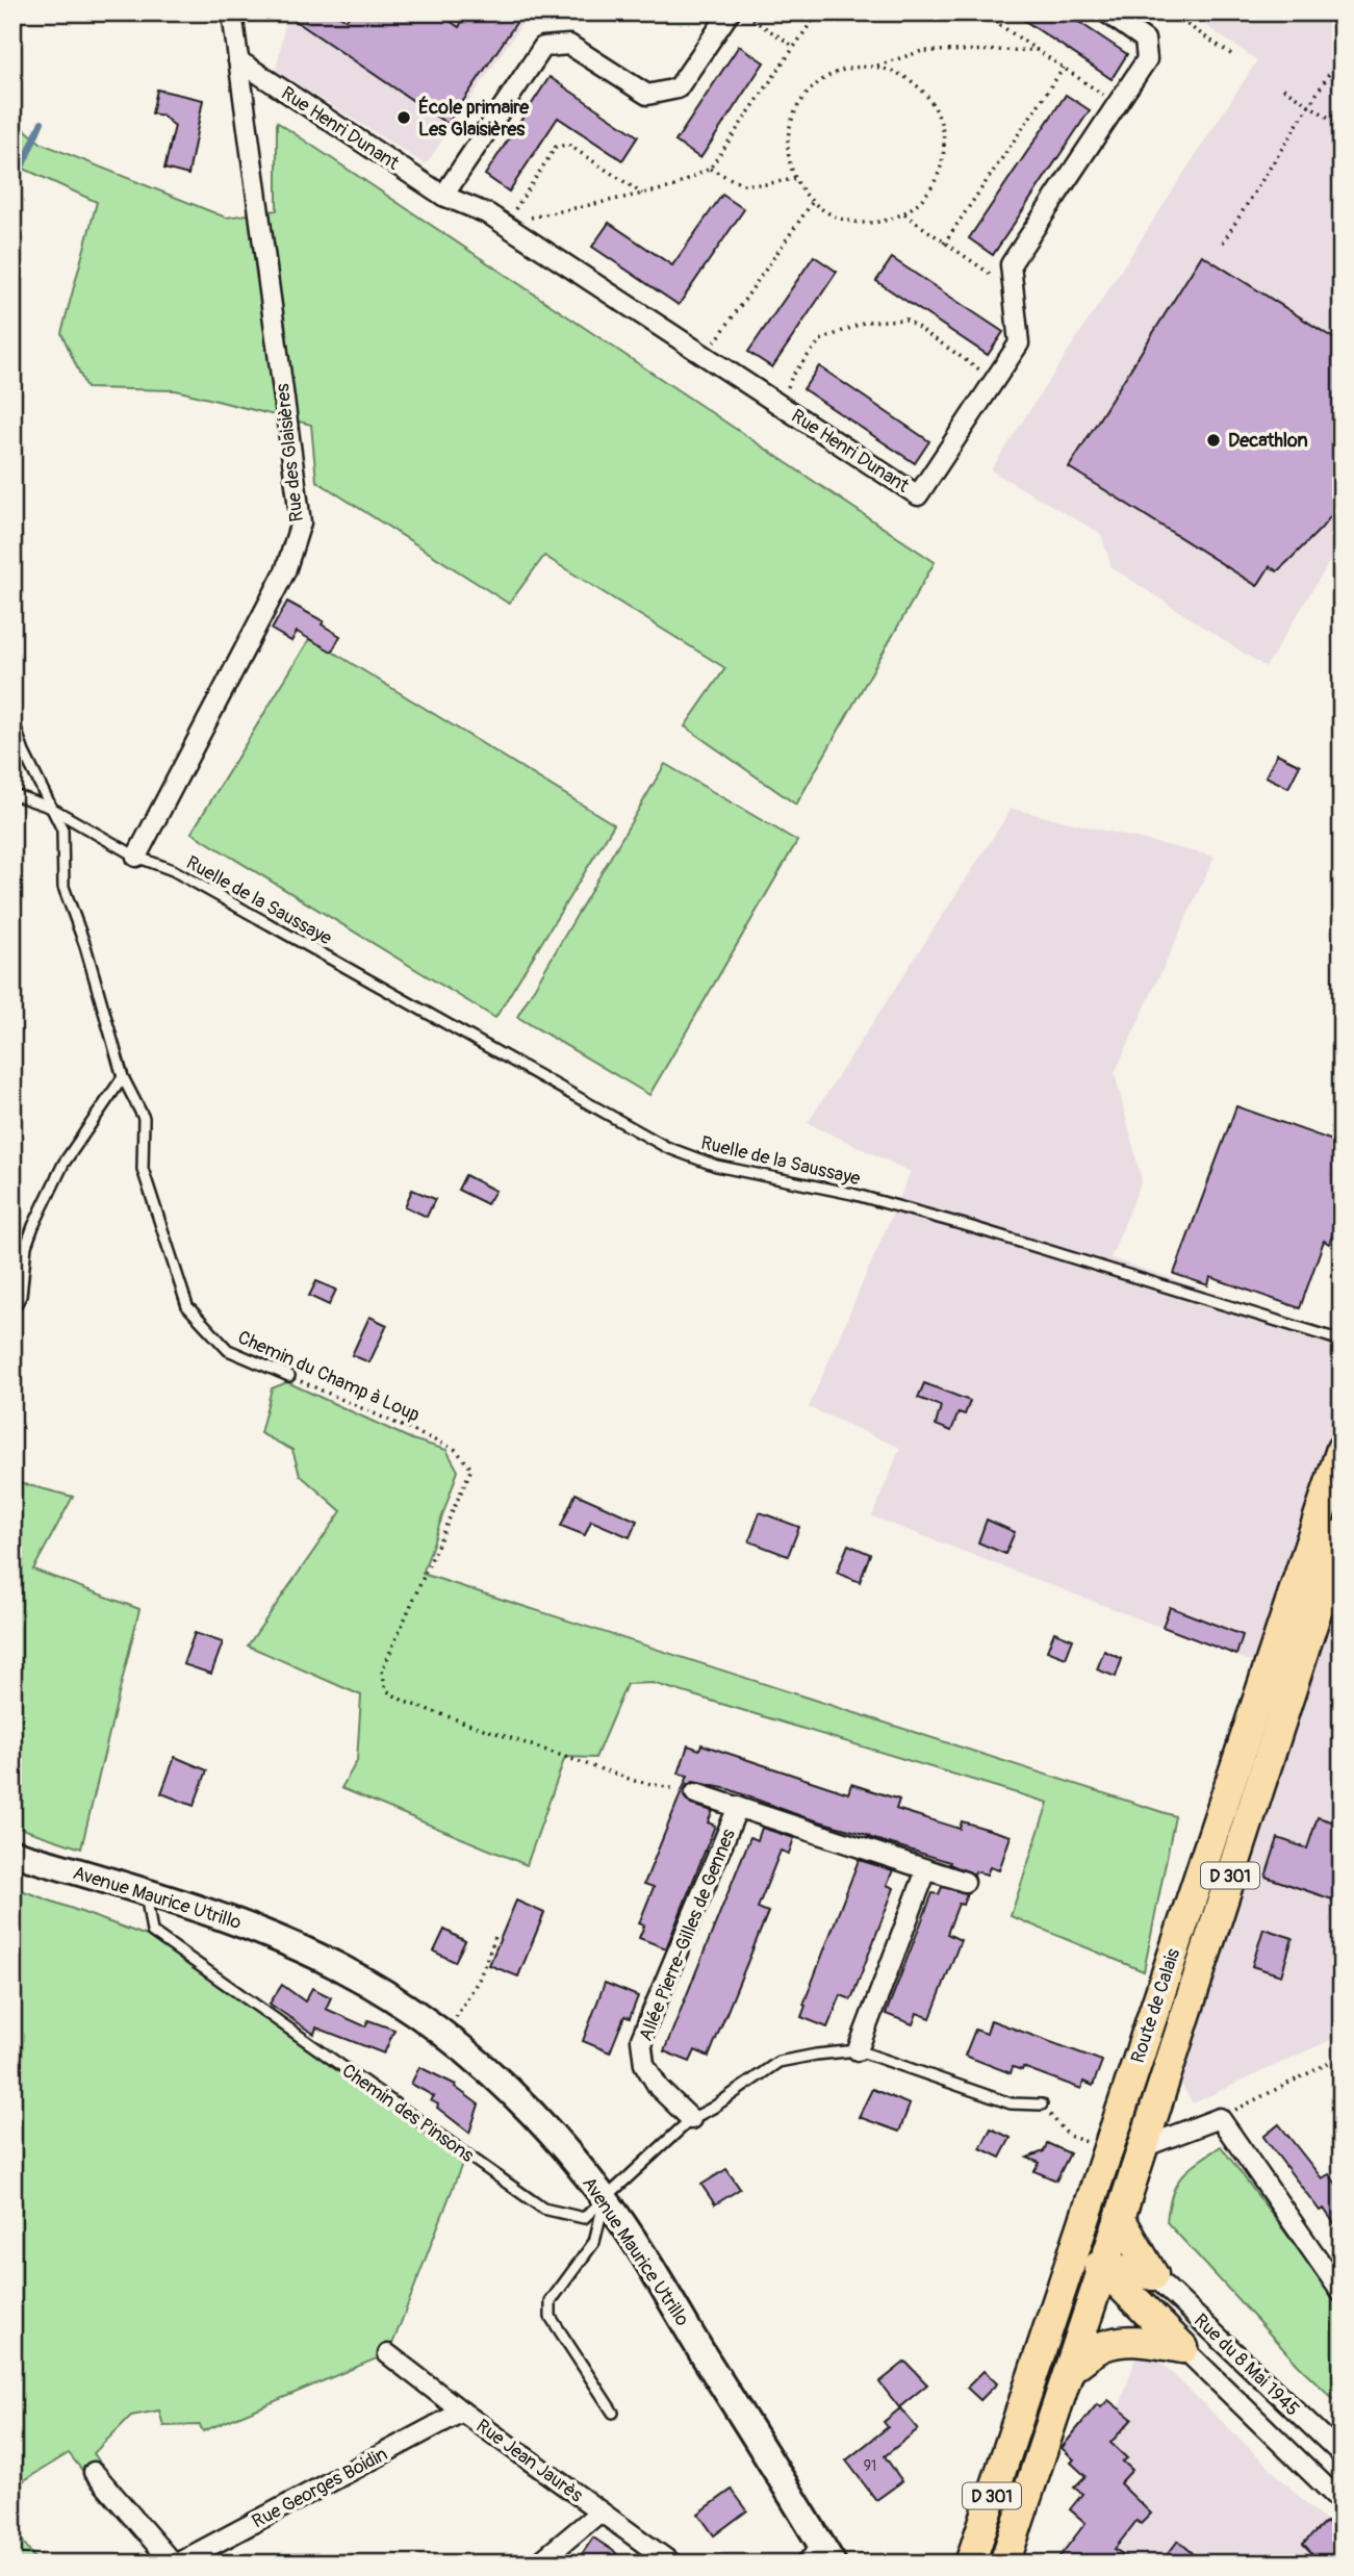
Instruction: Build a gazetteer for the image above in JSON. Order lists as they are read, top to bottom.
{
  "streets": {
    "main road": ["D 301", "Avenue Maurice Utrillo", "Route de Calais"],
    "street": [
      "Rue Henri Dunant",
      "Rue des Glaisières",
      "Allée Pierre-Gilles de Gennes",
      "Rue du 8 Mai 1945",
      "Rue Jean Jaurès",
      "Rue Georges Boidin"
    ],
    "lane": ["Ruelle de la Saussaye", "Chemin du Champ à Loup", "Chemin des Pinsons"]
  },
  "crossings": [
    ["Rue Henri Dunant", "Rue des Glaisières"],
    ["Rue des Glaisières", "Ruelle de la Saussaye"],
    ["Ruelle de la Saussaye", "Chemin du Champ à Loup"],
    ["Chemin du Champ à Loup", "Allée Pierre-Gilles de Gennes"],
    ["Avenue Maurice Utrillo", "Chemin des Pinsons"],
    ["Allée Pierre-Gilles de Gennes", "Chemin des Pinsons"],
    ["Rue Jean Jaurès", "Rue Georges Boidin"]
  ],
  "places": ["École primaire Les Glaisières", "Decathlon"],
  "house_numbers": ["91"]
}
